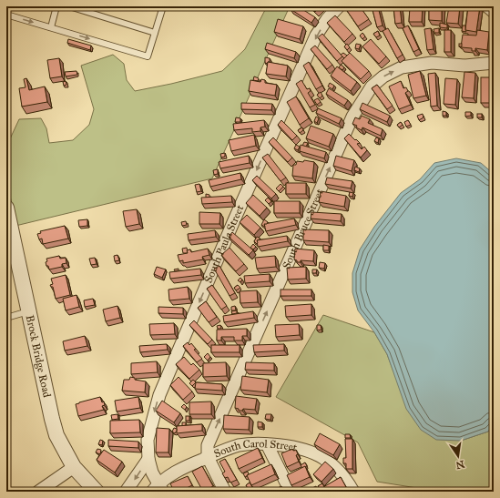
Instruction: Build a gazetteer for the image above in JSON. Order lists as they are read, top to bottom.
{
  "streets": {
    "street": [
      "South Bruce Street",
      "South Paula Street",
      "Brock Bridge Road",
      "South Carol Street"
    ]
  },
  "crossings": [
    ["South Bruce Street", "South Carol Street"],
    ["South Paula Street", "South Carol Street"]
  ],
  "one_way": ["South Bruce Street", "South Paula Street"],
  "north": "bottom"
}
